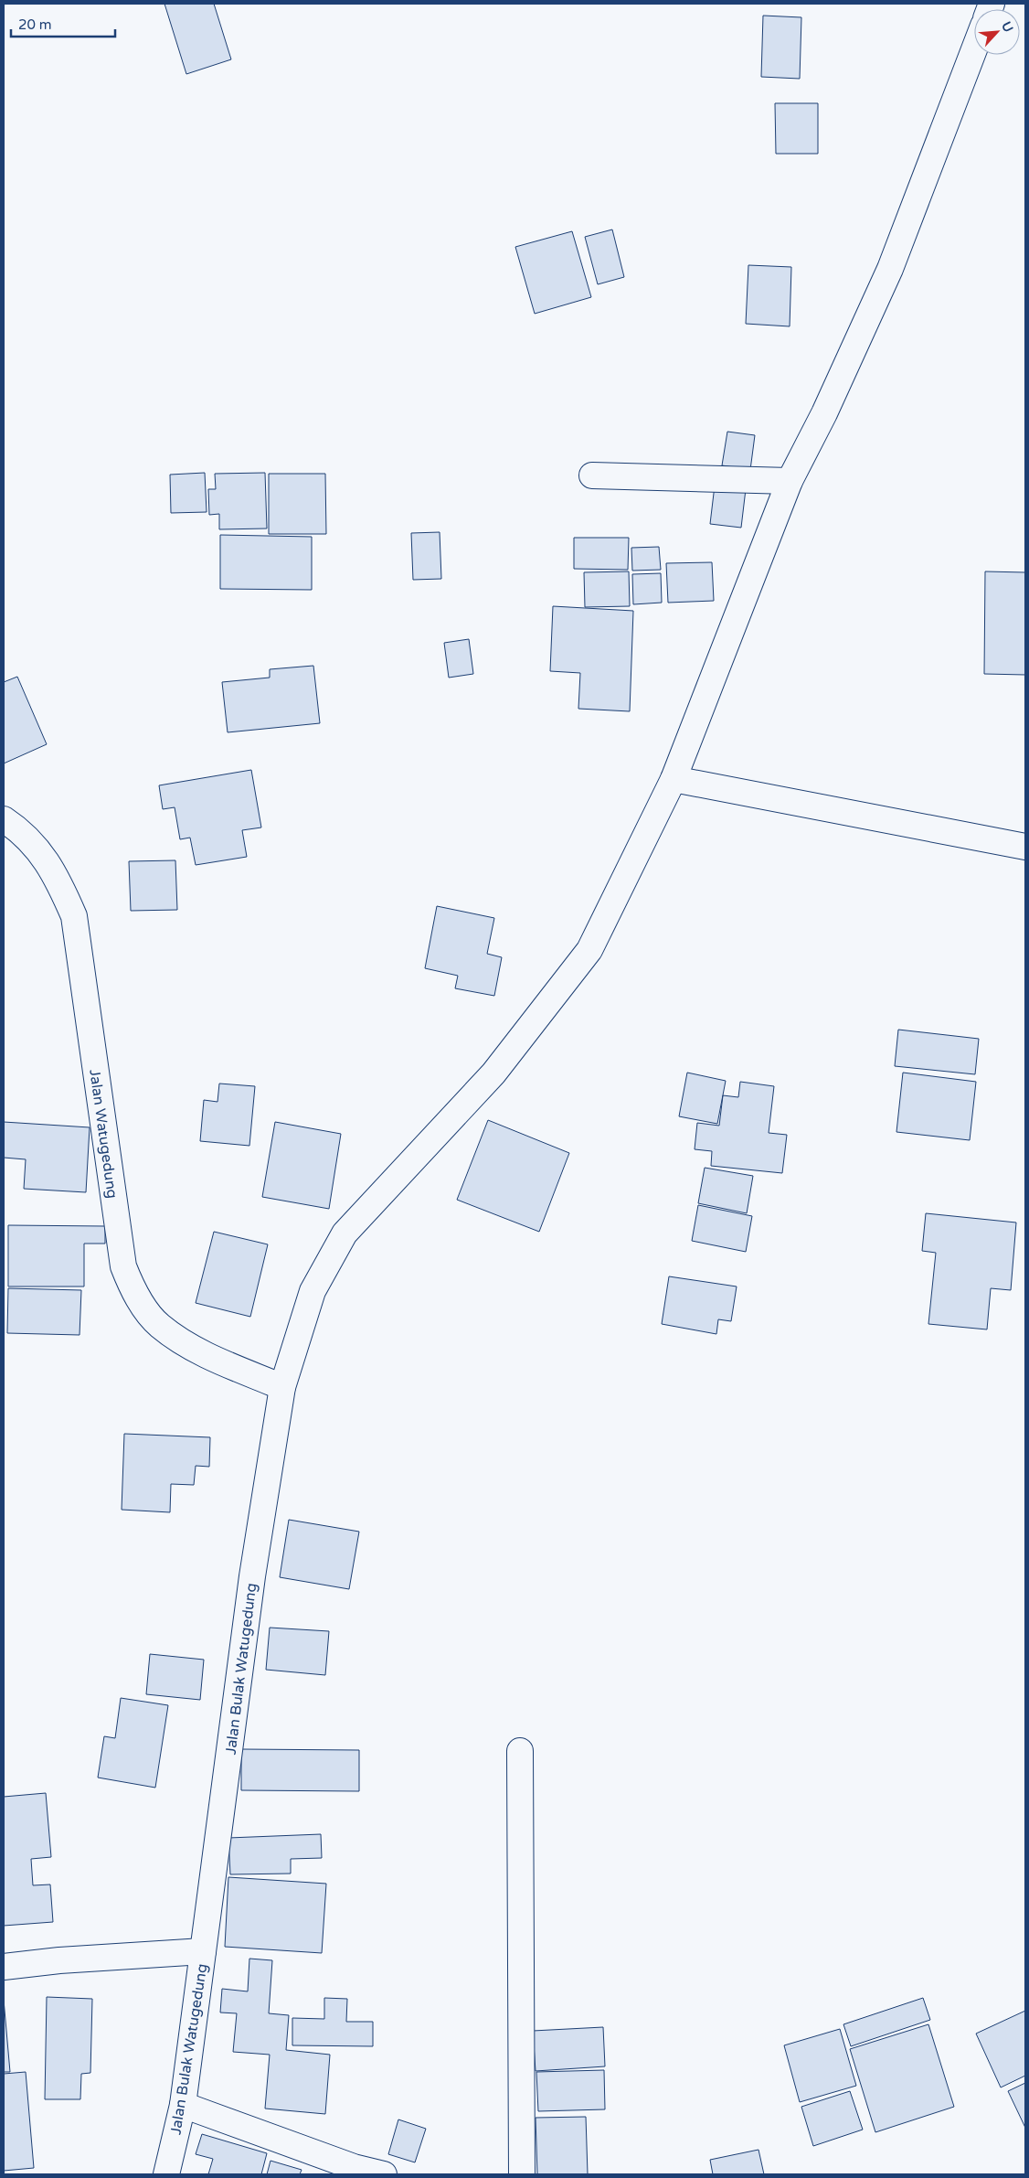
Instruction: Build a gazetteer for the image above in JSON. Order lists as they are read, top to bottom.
{
  "streets": {
    "street": ["Jalan Watugedung", "Jalan Bulak Watugedung"]
  },
  "crossings": [
    ["Jalan Watugedung", "Jalan Bulak Watugedung"]
  ],
  "scale_bar": "20 m",
  "north": "top right"
}
